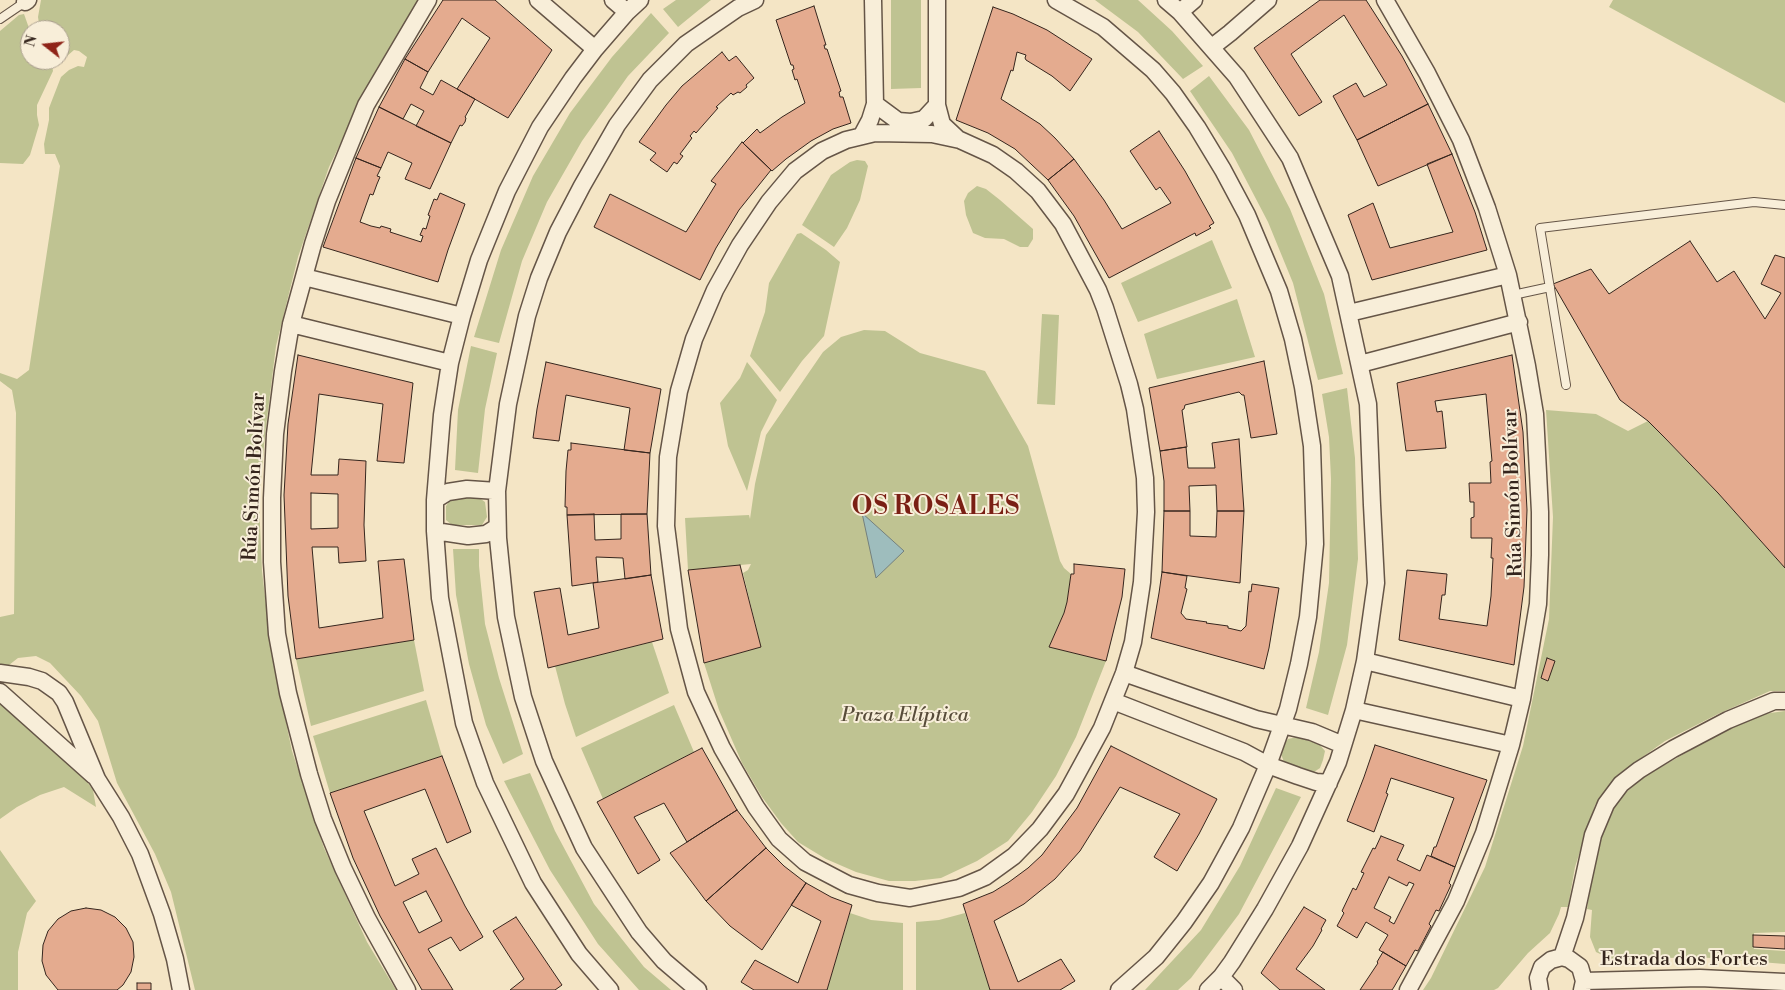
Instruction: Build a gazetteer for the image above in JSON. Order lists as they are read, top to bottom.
{
  "streets": {
    "street": ["Rúa Simón Bolívar", "Estrada dos Fortes"]
  },
  "districts": ["OS ROSALES"],
  "parks": ["Praza Elíptica"],
  "north": "left"
}
